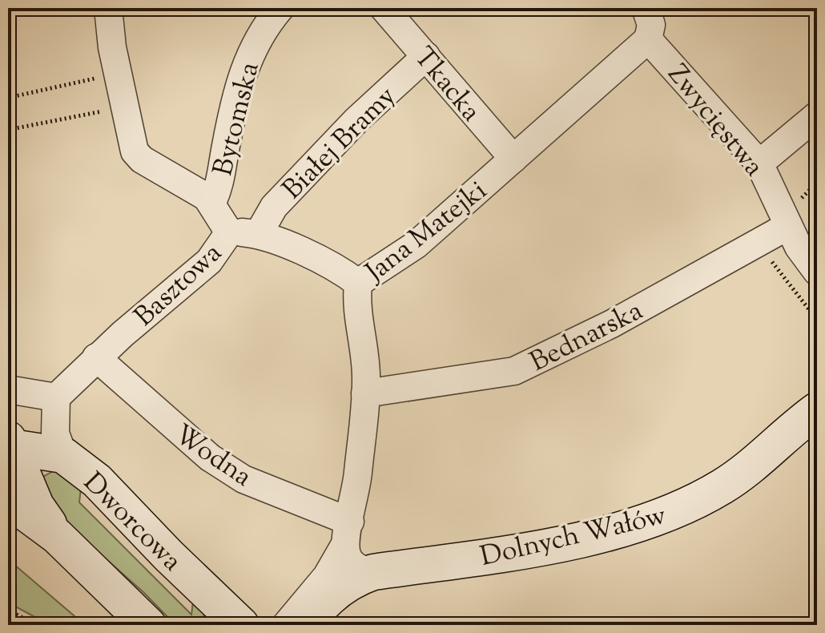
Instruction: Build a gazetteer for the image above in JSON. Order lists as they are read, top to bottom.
{
  "streets": {
    "street": [
      "Tkacka",
      "Bytomska",
      "Zwycięstwa",
      "Białej Bramy",
      "Jana Matejki",
      "Basztowa",
      "Bednarska",
      "Wodna",
      "Dworcowa",
      "Dolnych Wałów"
    ]
  },
  "crossings": [
    ["Tkacka", "Białej Bramy"],
    ["Tkacka", "Jana Matejki"],
    ["Bytomska", "Basztowa"],
    ["Zwycięstwa", "Jana Matejki"],
    ["Zwycięstwa", "Bednarska"],
    ["Białej Bramy", "Basztowa"],
    ["Jana Matejki", "Basztowa"],
    ["Jana Matejki", "Bednarska"],
    ["Jana Matejki", "Wodna"],
    ["Jana Matejki", "Dolnych Wałów"],
    ["Basztowa", "Wodna"],
    ["Wodna", "Dolnych Wałów"]
  ]
}
